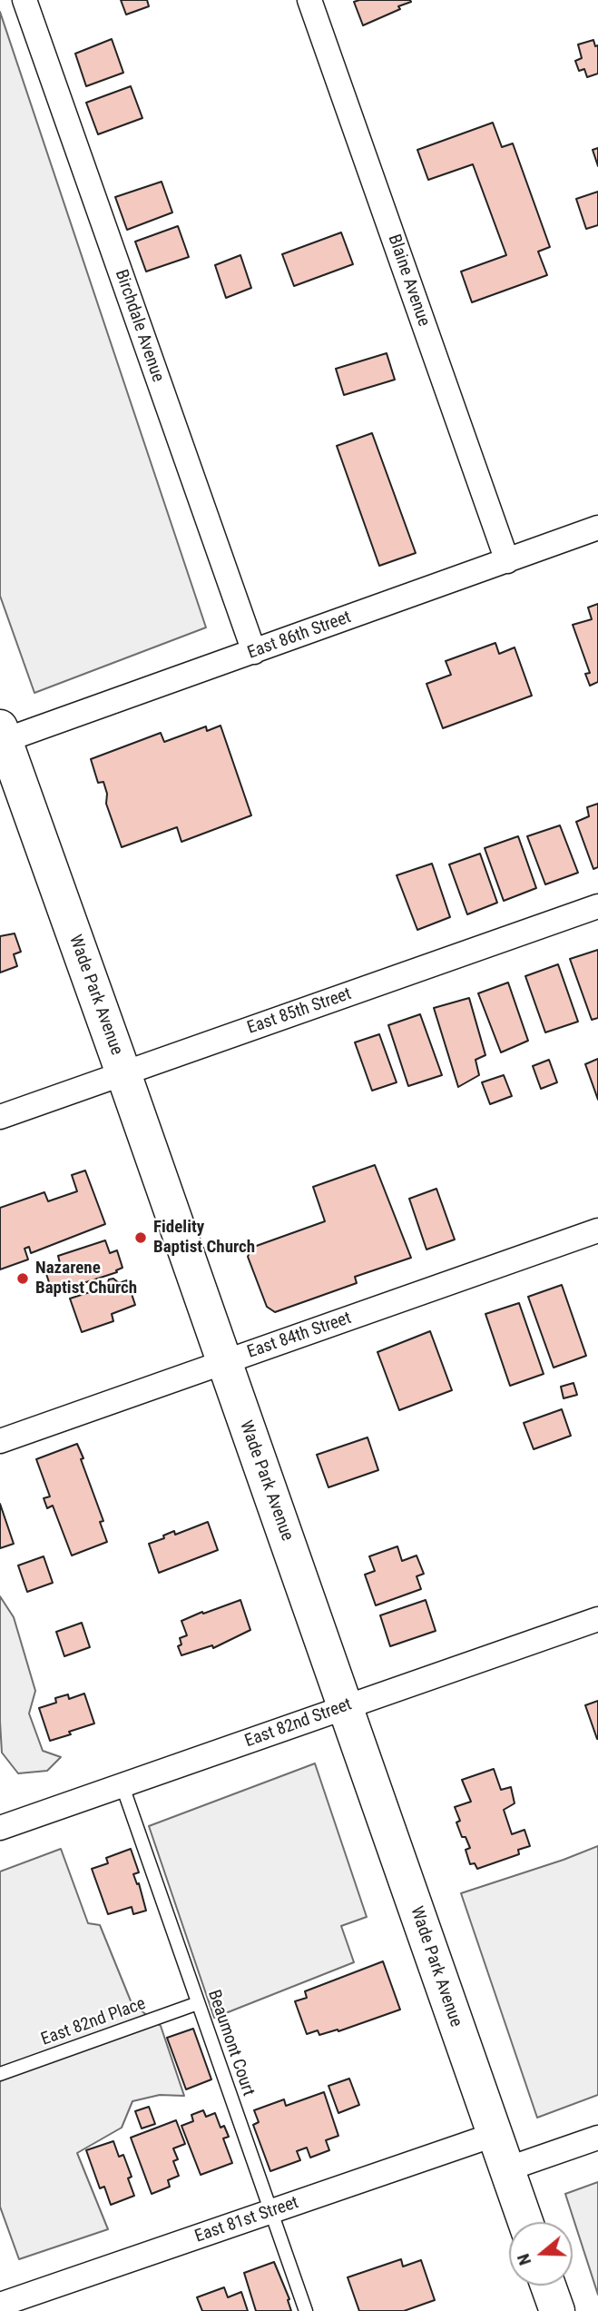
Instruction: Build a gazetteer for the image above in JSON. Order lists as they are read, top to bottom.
{
  "streets": {
    "street": [
      "Blaine Avenue",
      "Birchdale Avenue",
      "East 86th Street",
      "Wade Park Avenue",
      "East 85th Street",
      "East 84th Street",
      "East 82nd Street",
      "East 81st Street"
    ],
    "lane": ["East 82nd Place", "Beaumont Court"]
  },
  "crossings": [
    ["Blaine Avenue", "East 86th Street"],
    ["Birchdale Avenue", "East 86th Street"],
    ["East 86th Street", "Wade Park Avenue"],
    ["Wade Park Avenue", "East 85th Street"],
    ["Wade Park Avenue", "East 84th Street"],
    ["Wade Park Avenue", "East 82nd Street"],
    ["Wade Park Avenue", "East 81st Street"],
    ["East 82nd Street", "Beaumont Court"],
    ["East 82nd Place", "Beaumont Court"],
    ["Beaumont Court", "East 81st Street"]
  ],
  "places": ["Fidelity Baptist Church", "Nazarene Baptist Church"],
  "north": "left"
}
